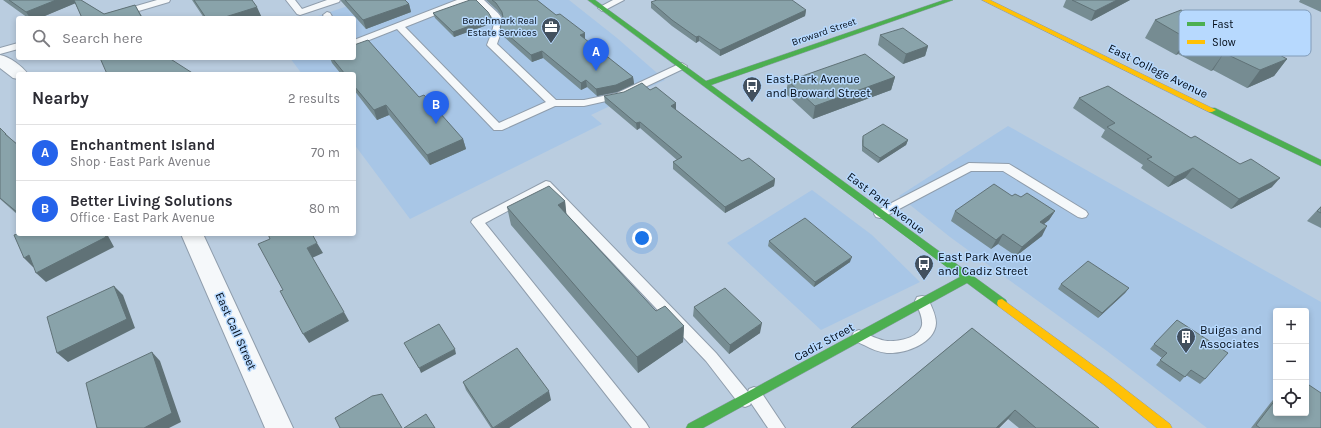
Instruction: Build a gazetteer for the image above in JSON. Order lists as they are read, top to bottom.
{
  "streets": {
    "street": [
      "Broward Street",
      "East College Avenue",
      "East Park Avenue",
      "East Call Street",
      "Cadiz Street"
    ]
  },
  "crossings": [
    ["Broward Street", "East Park Avenue"],
    ["East Park Avenue", "Cadiz Street"]
  ],
  "places": {
    "office": ["Benchmark Real Estate Services"],
    "bus stop": ["East Park Avenue and Broward Street", "East Park Avenue and Cadiz Street"],
    "building": ["Buigas and Associates"]
  },
  "legend": ["Fast", "Slow"],
  "page": {
    "search": "Search here",
    "pins": ["A", "B"],
    "heading": ["Nearby", "2 results"],
    "list": [
      {
        "mark": "A",
        "name": "Enchantment Island",
        "note": "Shop · East Park Avenue",
        "value": "70 m"
      },
      {
        "mark": "B",
        "name": "Better Living Solutions",
        "note": "Office · East Park Avenue",
        "value": "80 m"
      }
    ],
    "map_buttons": ["+", "−"]
  }
}
